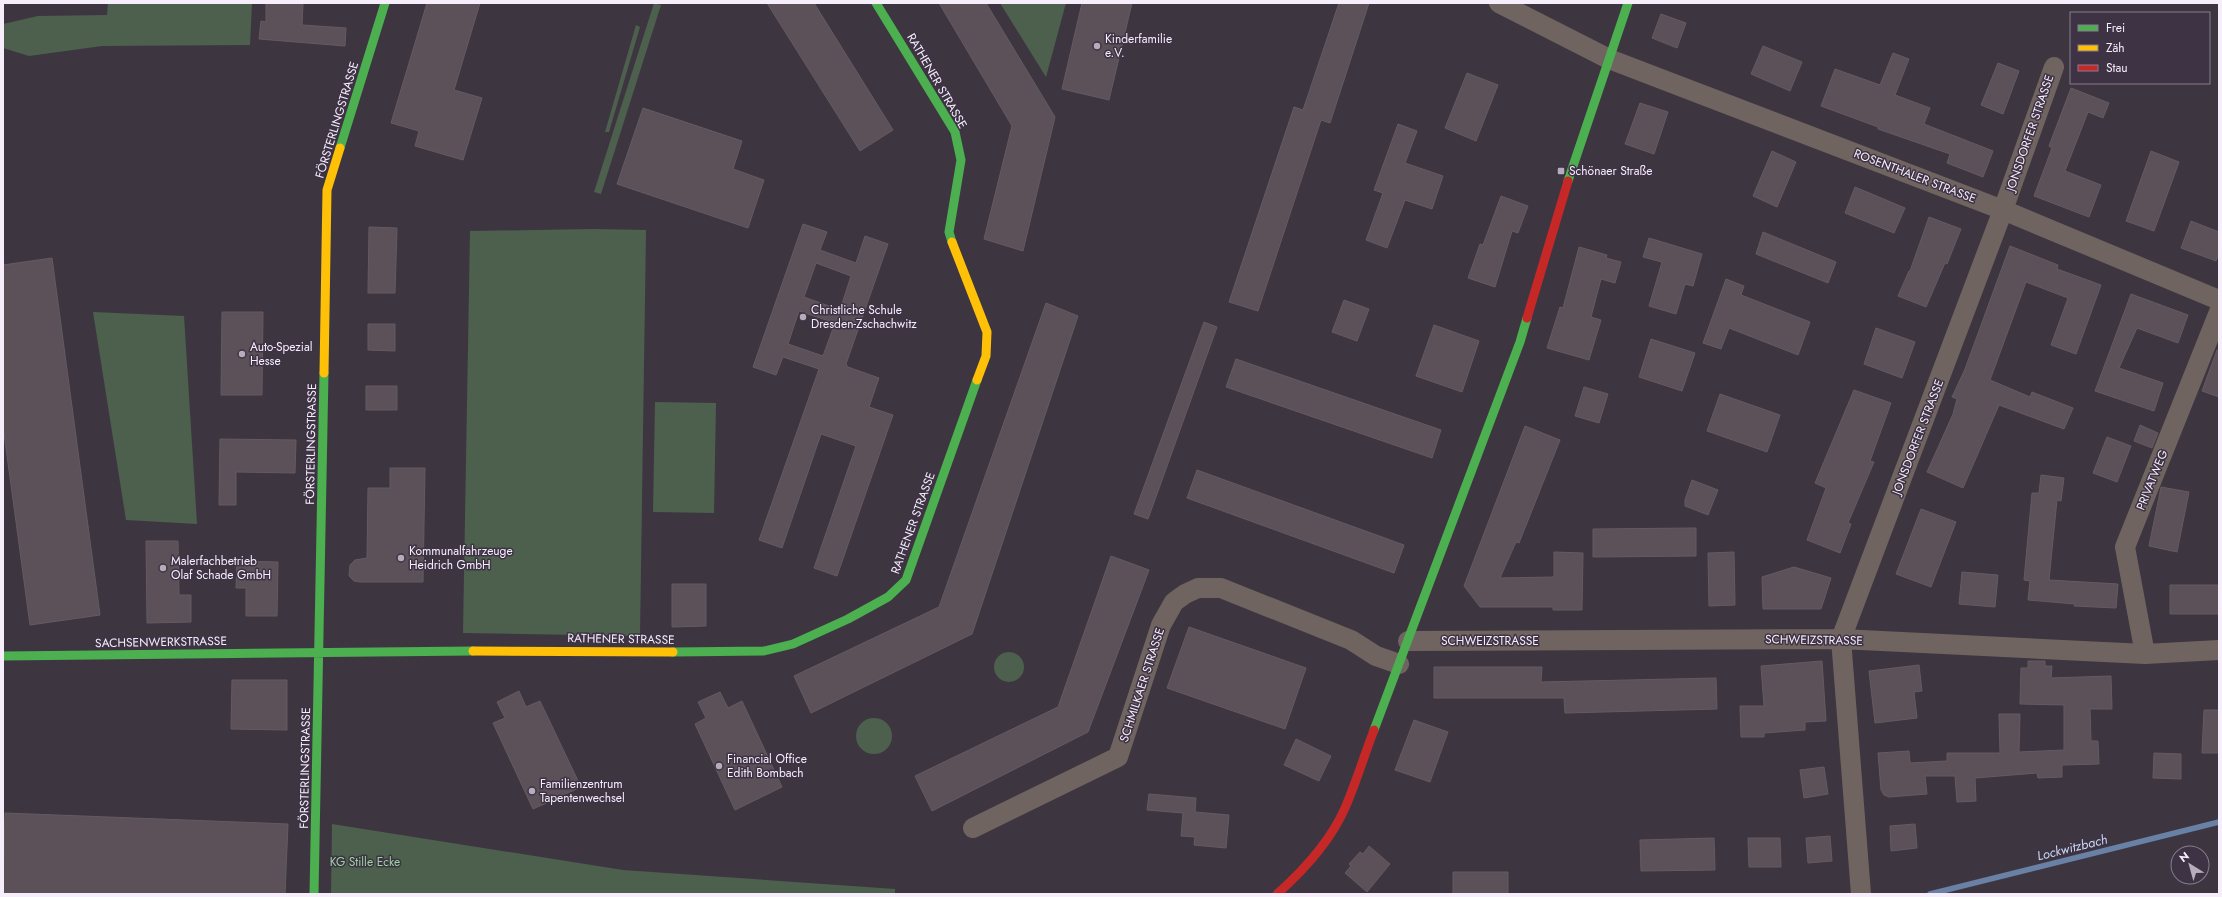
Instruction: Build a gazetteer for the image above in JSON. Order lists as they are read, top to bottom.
{
  "streets": {
    "street": [
      "RATHENER STRASSE",
      "FÖRSTERLINGSTRASSE",
      "JONSDORFER STRASSE",
      "ROSENTHALER STRASSE",
      "PRIVATWEG",
      "SCHWEIZSTRASSE",
      "SACHSENWERKSTRASSE",
      "SCHMILKAER STRASSE"
    ]
  },
  "crossings": [
    ["RATHENER STRASSE", "FÖRSTERLINGSTRASSE"],
    ["RATHENER STRASSE", "SACHSENWERKSTRASSE"],
    ["FÖRSTERLINGSTRASSE", "SACHSENWERKSTRASSE"],
    ["JONSDORFER STRASSE", "ROSENTHALER STRASSE"],
    ["JONSDORFER STRASSE", "SCHWEIZSTRASSE"],
    ["PRIVATWEG", "SCHWEIZSTRASSE"]
  ],
  "water": ["Lockwitzbach"],
  "parks": ["KG Stille Ecke"],
  "places": {
    "other": [
      "Kinderfamilie e.V.",
      "Christliche Schule Dresden-Zschachwitz",
      "Auto-Spezial Hesse",
      "Kommunalfahrzeuge Heidrich GmbH",
      "Malerfachbetrieb Olaf Schade GmbH",
      "Financial Office Edith Bombach",
      "Familienzentrum Tapentenwechsel"
    ],
    "transit": ["Schönaer Straße"]
  },
  "legend": ["Frei", "Zäh", "Stau"],
  "north": "top left"
}
